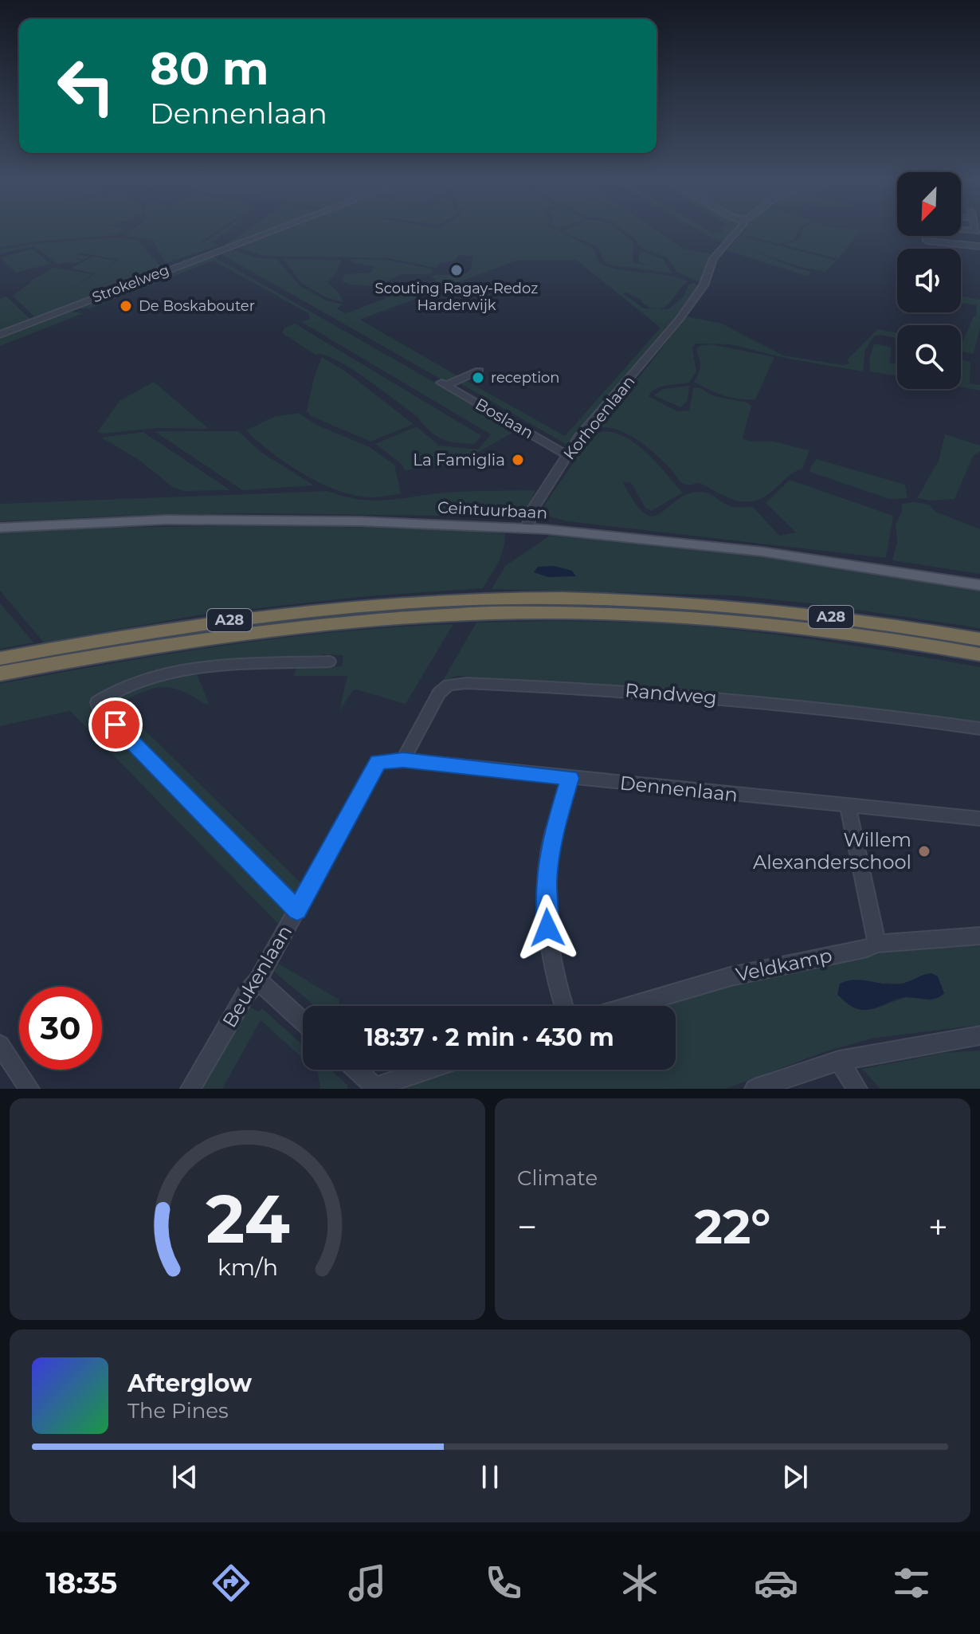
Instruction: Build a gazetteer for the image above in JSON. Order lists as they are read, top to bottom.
{
  "streets": {
    "highway": ["A28"],
    "main road": ["Ceintuurbaan"],
    "street": [
      "Strokelweg",
      "Korhoenlaan",
      "Boslaan",
      "Randweg",
      "Dennenlaan",
      "Veldkamp",
      "Beukenlaan"
    ]
  },
  "crossings": [
    ["Korhoenlaan", "Boslaan"],
    ["Korhoenlaan", "Ceintuurbaan"],
    ["Randweg", "Dennenlaan"],
    ["Dennenlaan", "Beukenlaan"]
  ],
  "places": [
    "Scouting Ragay-Redoz Harderwijk",
    "De Boskabouter",
    "reception",
    "La Famiglia",
    "Willem Alexanderschool"
  ],
  "north": "bottom left",
  "page": {
    "turn": ["80 m", "Dennenlaan"],
    "limit": "30",
    "trip": "18:37 · 2 min · 430 m",
    "tile": "Climate",
    "heat": ["−", "22°", "+"],
    "song": ["Afterglow", "The Pines"],
    "tabs": "18:35",
    "gauge": ["24", "km/h"]
  }
}
